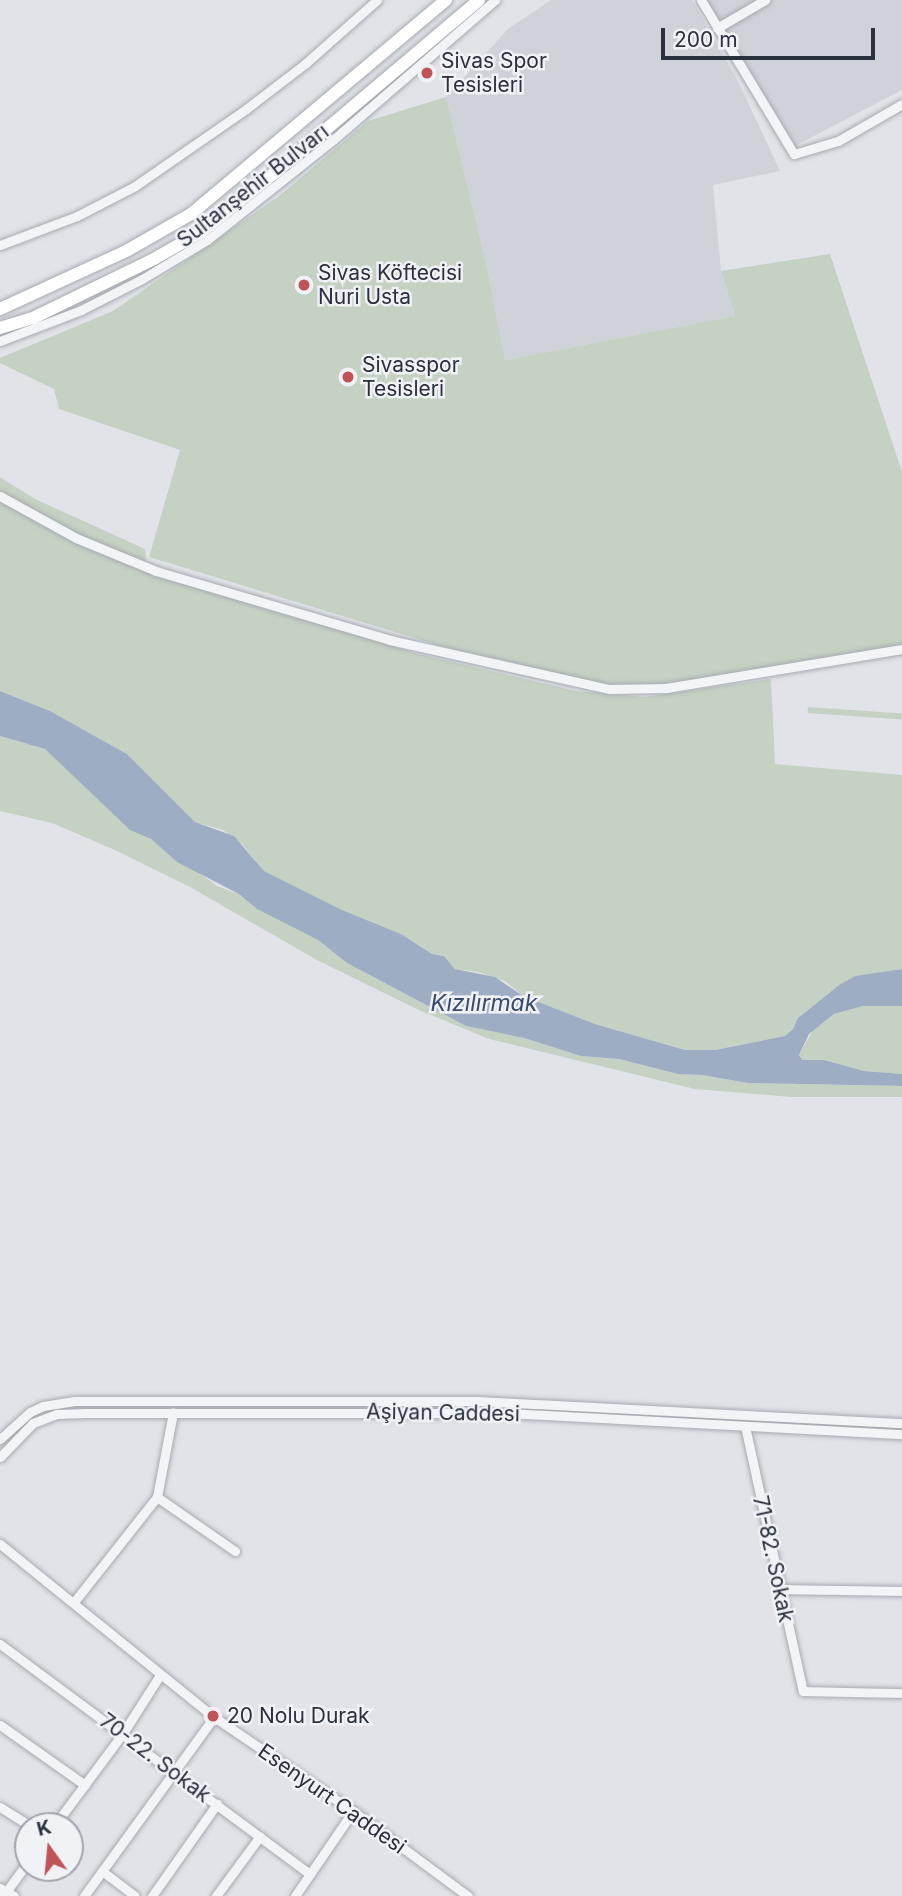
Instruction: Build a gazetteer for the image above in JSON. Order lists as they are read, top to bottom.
{
  "streets": {
    "highway": ["Sultanşehir Bulvarı"],
    "street": [
      "Aşiyan Caddesi",
      "71-82. Sokak",
      "70-22. Sokak",
      "Esenyurt Caddesi"
    ]
  },
  "crossings": [
    ["Aşiyan Caddesi", "71-82. Sokak"]
  ],
  "water": ["Kızılırmak"],
  "places": [
    "Sivas Spor Tesisleri",
    "Sivas Köftecisi Nuri Usta",
    "Sivasspor Tesisleri",
    "20 Nolu Durak"
  ],
  "scale_bar": "200 m",
  "north": "top"
}
